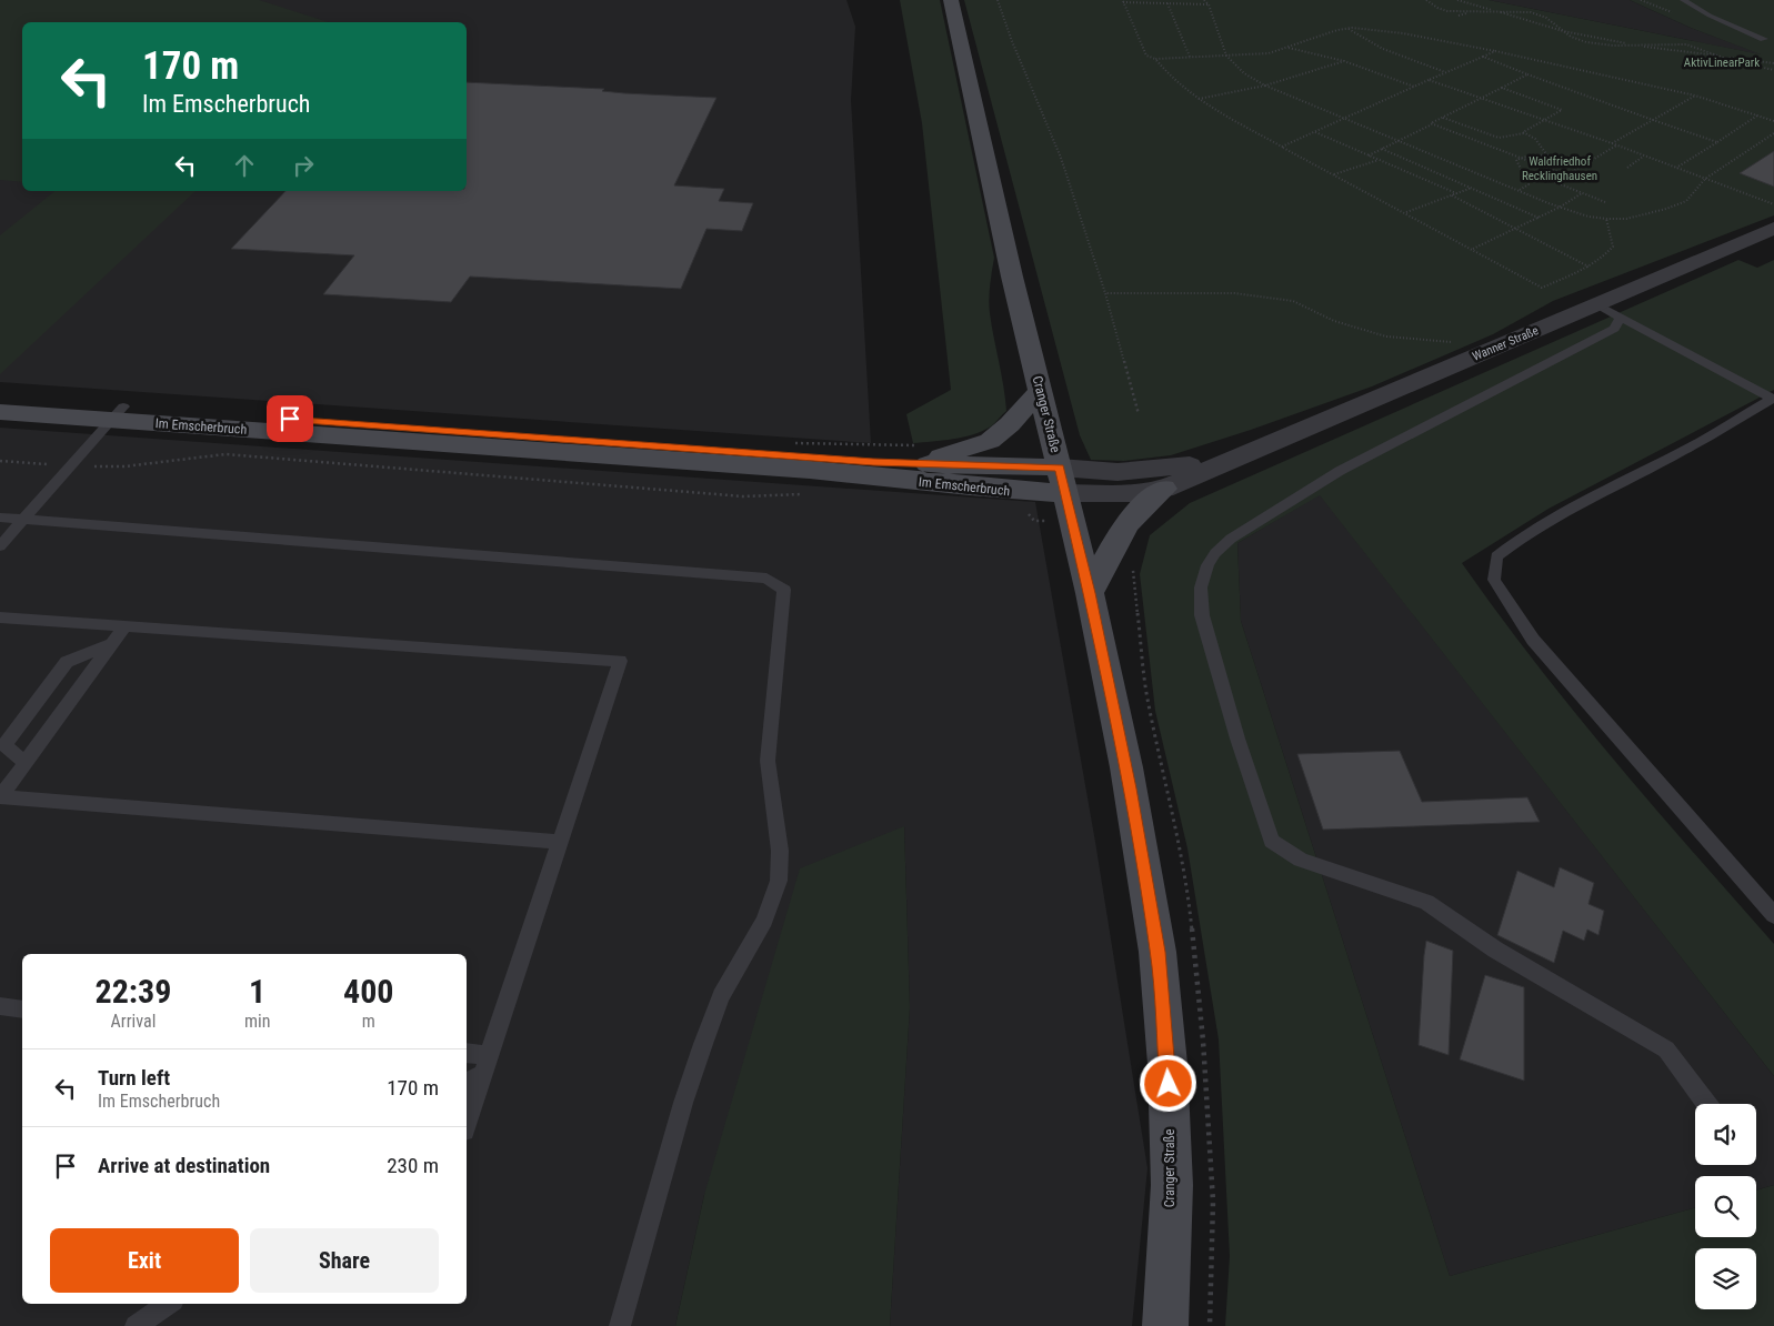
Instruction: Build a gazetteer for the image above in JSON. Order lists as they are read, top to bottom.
{
  "streets": {
    "main road": ["Cranger Straße", "Im Emscherbruch"],
    "street": ["Wanner Straße"]
  },
  "crossings": [
    ["Wanner Straße", "Cranger Straße"],
    ["Wanner Straße", "Im Emscherbruch"],
    ["Cranger Straße", "Im Emscherbruch"]
  ],
  "parks": ["AktivLinearPark", "Waldfriedhof Recklinghausen"],
  "page": {
    "turn": ["170 m", "Im Emscherbruch"],
    "eta": [
      "22:39",
      "Arrival",
      "1",
      "min",
      "400",
      "m"
    ],
    "list": [
      {
        "name": "Turn left",
        "note": "Im Emscherbruch",
        "value": "170 m"
      },
      {
        "name": "Arrive at destination",
        "value": "230 m"
      }
    ],
    "buttons": ["Exit", "Share"]
  }
}
